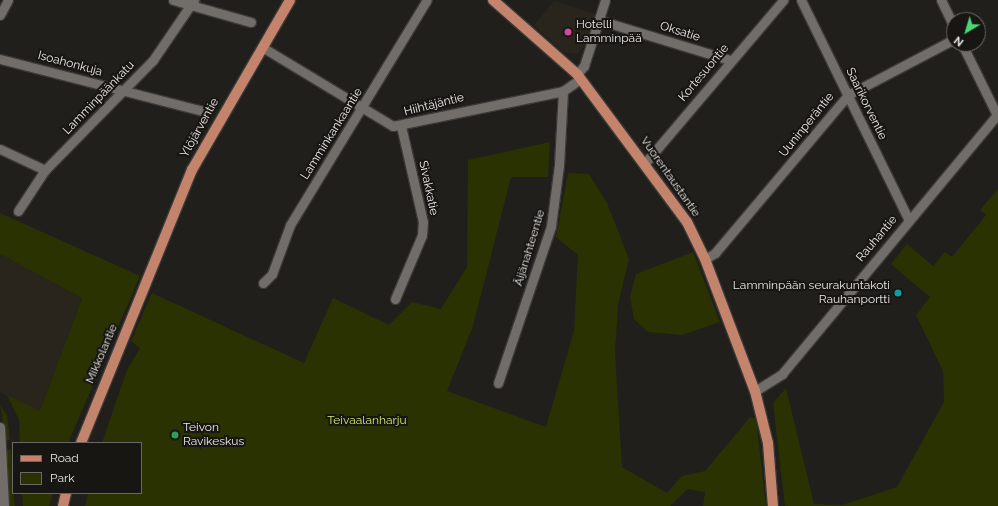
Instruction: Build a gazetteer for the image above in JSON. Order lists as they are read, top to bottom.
{
  "streets": {
    "main road": ["Ylöjärventie", "Vuorentaustantie", "Mikkolantie"],
    "street": [
      "Oksatie",
      "Isoahonkuja",
      "Kortesuontie",
      "Lamminpäänkatu",
      "Saarikorventie",
      "Hiihtäjäntie",
      "Uuninperäntie",
      "Lamminkankaantie",
      "Sivakkatie",
      "Rauhantie",
      "Äijänahteentie"
    ]
  },
  "crossings": [
    ["Oksatie", "Kortesuontie"],
    ["Isoahonkuja", "Lamminpäänkatu"],
    ["Kortesuontie", "Vuorentaustantie"],
    ["Saarikorventie", "Uuninperäntie"],
    ["Saarikorventie", "Rauhantie"],
    ["Hiihtäjäntie", "Ylöjärventie"],
    ["Hiihtäjäntie", "Lamminkankaantie"],
    ["Hiihtäjäntie", "Vuorentaustantie"],
    ["Hiihtäjäntie", "Sivakkatie"],
    ["Hiihtäjäntie", "Äijänahteentie"],
    ["Uuninperäntie", "Vuorentaustantie"],
    ["Ylöjärventie", "Mikkolantie"],
    ["Vuorentaustantie", "Rauhantie"]
  ],
  "parks": ["Teivaalanharju"],
  "places": ["Hotelli Lamminpää", "Lamminpään seurakuntakoti Rauhanportti", "Teivon Ravikeskus"],
  "legend": ["Road", "Park"],
  "north": "bottom left"
}
